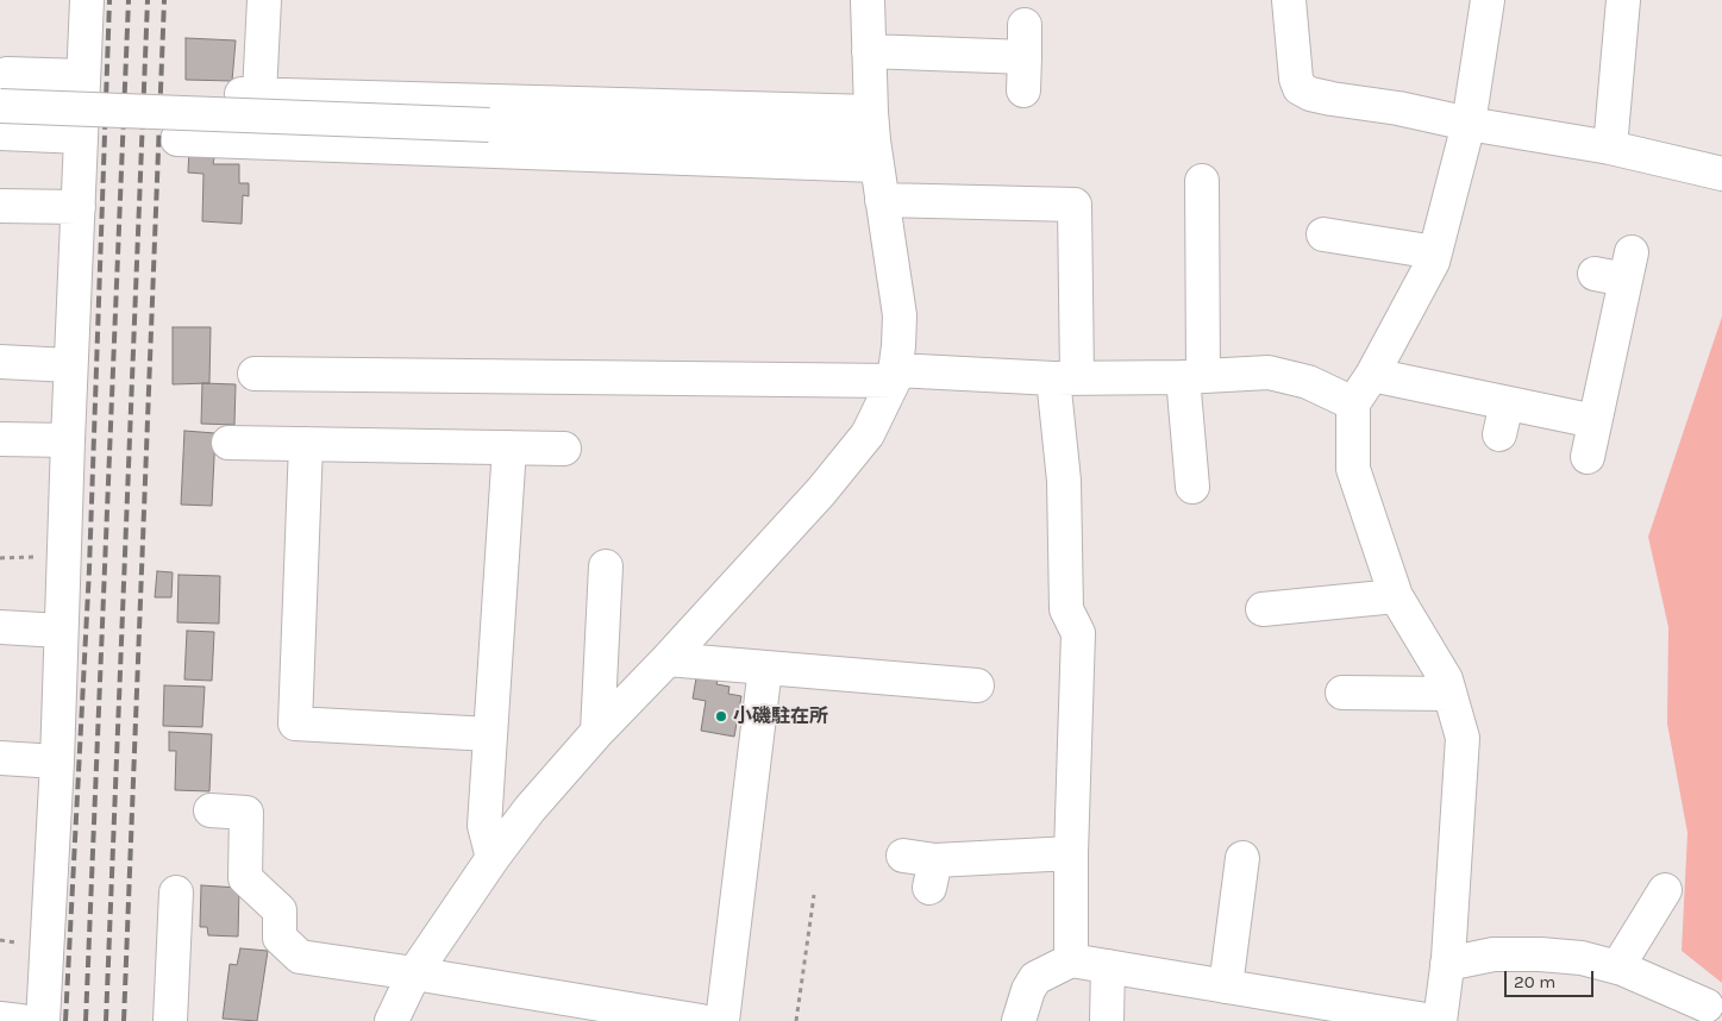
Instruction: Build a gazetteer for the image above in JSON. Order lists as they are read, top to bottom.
{
  "places": ["小磯駐在所"],
  "scale_bar": "20 m"
}
